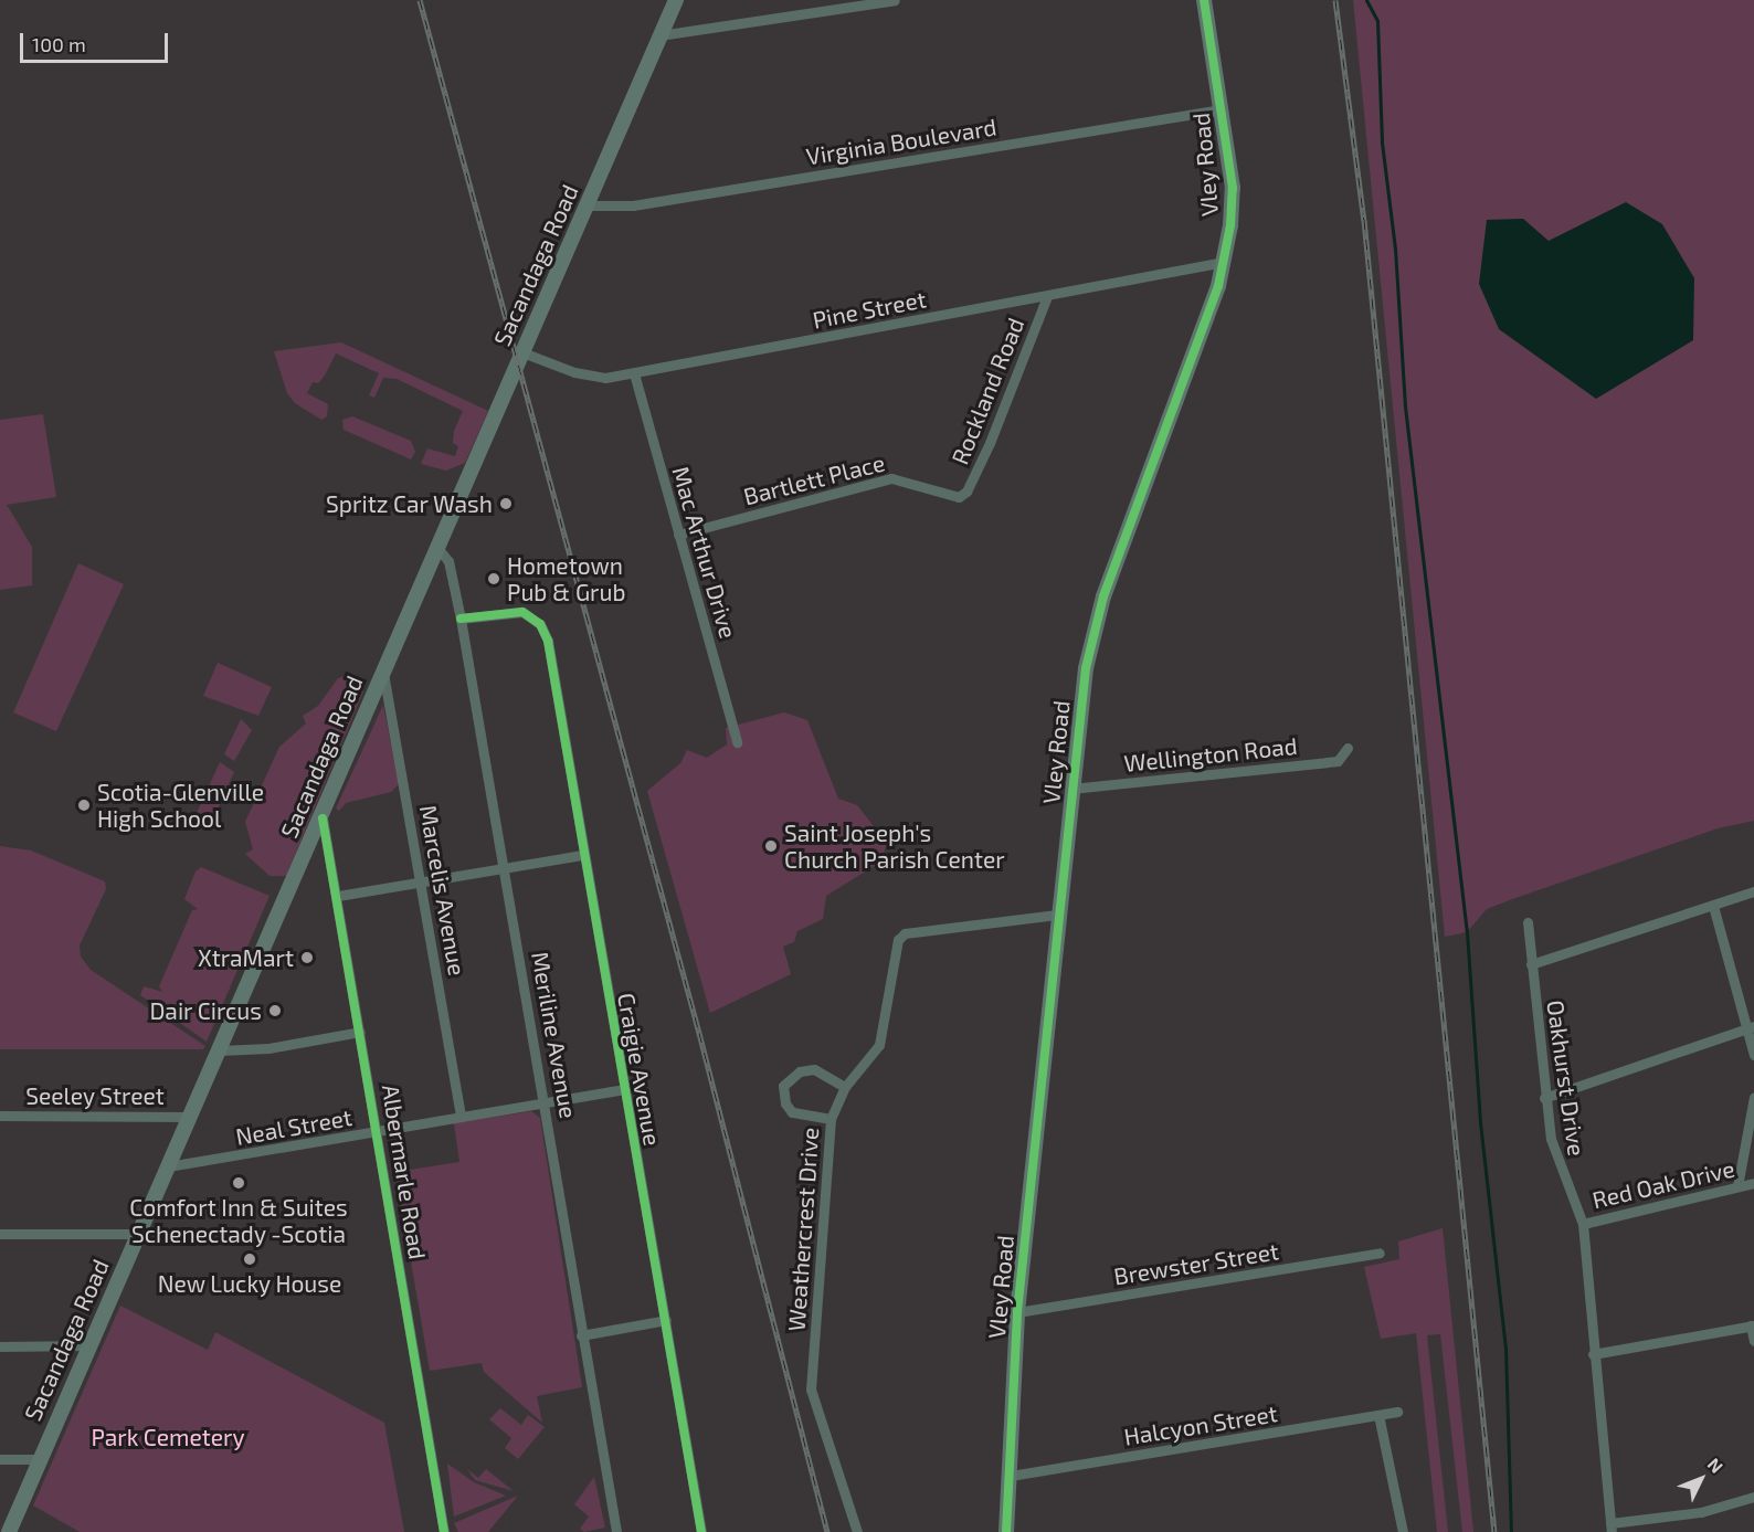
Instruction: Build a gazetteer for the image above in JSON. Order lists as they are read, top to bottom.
{
  "streets": {
    "main road": ["Vley Road", "Sacandaga Road"],
    "street": [
      "Virginia Boulevard",
      "Pine Street",
      "Rockland Road",
      "Bartlett Place",
      "Mac Arthur Drive",
      "Wellington Road",
      "Marcelis Avenue",
      "Meriline Avenue",
      "Craigie Avenue",
      "Oakhurst Drive",
      "Seeley Street",
      "Neal Street",
      "Albermarle Road",
      "Red Oak Drive",
      "Weathercrest Drive",
      "Brewster Street",
      "Halcyon Street"
    ]
  },
  "crossings": [
    ["Virginia Boulevard", "Vley Road"],
    ["Virginia Boulevard", "Sacandaga Road"],
    ["Vley Road", "Pine Street"],
    ["Vley Road", "Wellington Road"],
    ["Vley Road", "Weathercrest Drive"],
    ["Vley Road", "Brewster Street"],
    ["Vley Road", "Halcyon Street"],
    ["Sacandaga Road", "Pine Street"],
    ["Sacandaga Road", "Marcelis Avenue"],
    ["Sacandaga Road", "Meriline Avenue"],
    ["Sacandaga Road", "Seeley Street"],
    ["Sacandaga Road", "Neal Street"],
    ["Sacandaga Road", "Albermarle Road"],
    ["Pine Street", "Rockland Road"],
    ["Pine Street", "Mac Arthur Drive"],
    ["Rockland Road", "Bartlett Place"],
    ["Bartlett Place", "Mac Arthur Drive"],
    ["Marcelis Avenue", "Neal Street"],
    ["Meriline Avenue", "Craigie Avenue"],
    ["Meriline Avenue", "Neal Street"],
    ["Craigie Avenue", "Neal Street"],
    ["Oakhurst Drive", "Red Oak Drive"],
    ["Neal Street", "Albermarle Road"]
  ],
  "parks": ["Park Cemetery"],
  "places": [
    "Spritz Car Wash",
    "Hometown Pub & Grub",
    "Scotia-Glenville High School",
    "Saint Joseph's Church Parish Center",
    "XtraMart",
    "Dair Circus",
    "Comfort Inn & Suites Schenectady -Scotia",
    "New Lucky House"
  ],
  "scale_bar": "100 m",
  "north": "top right"
}
